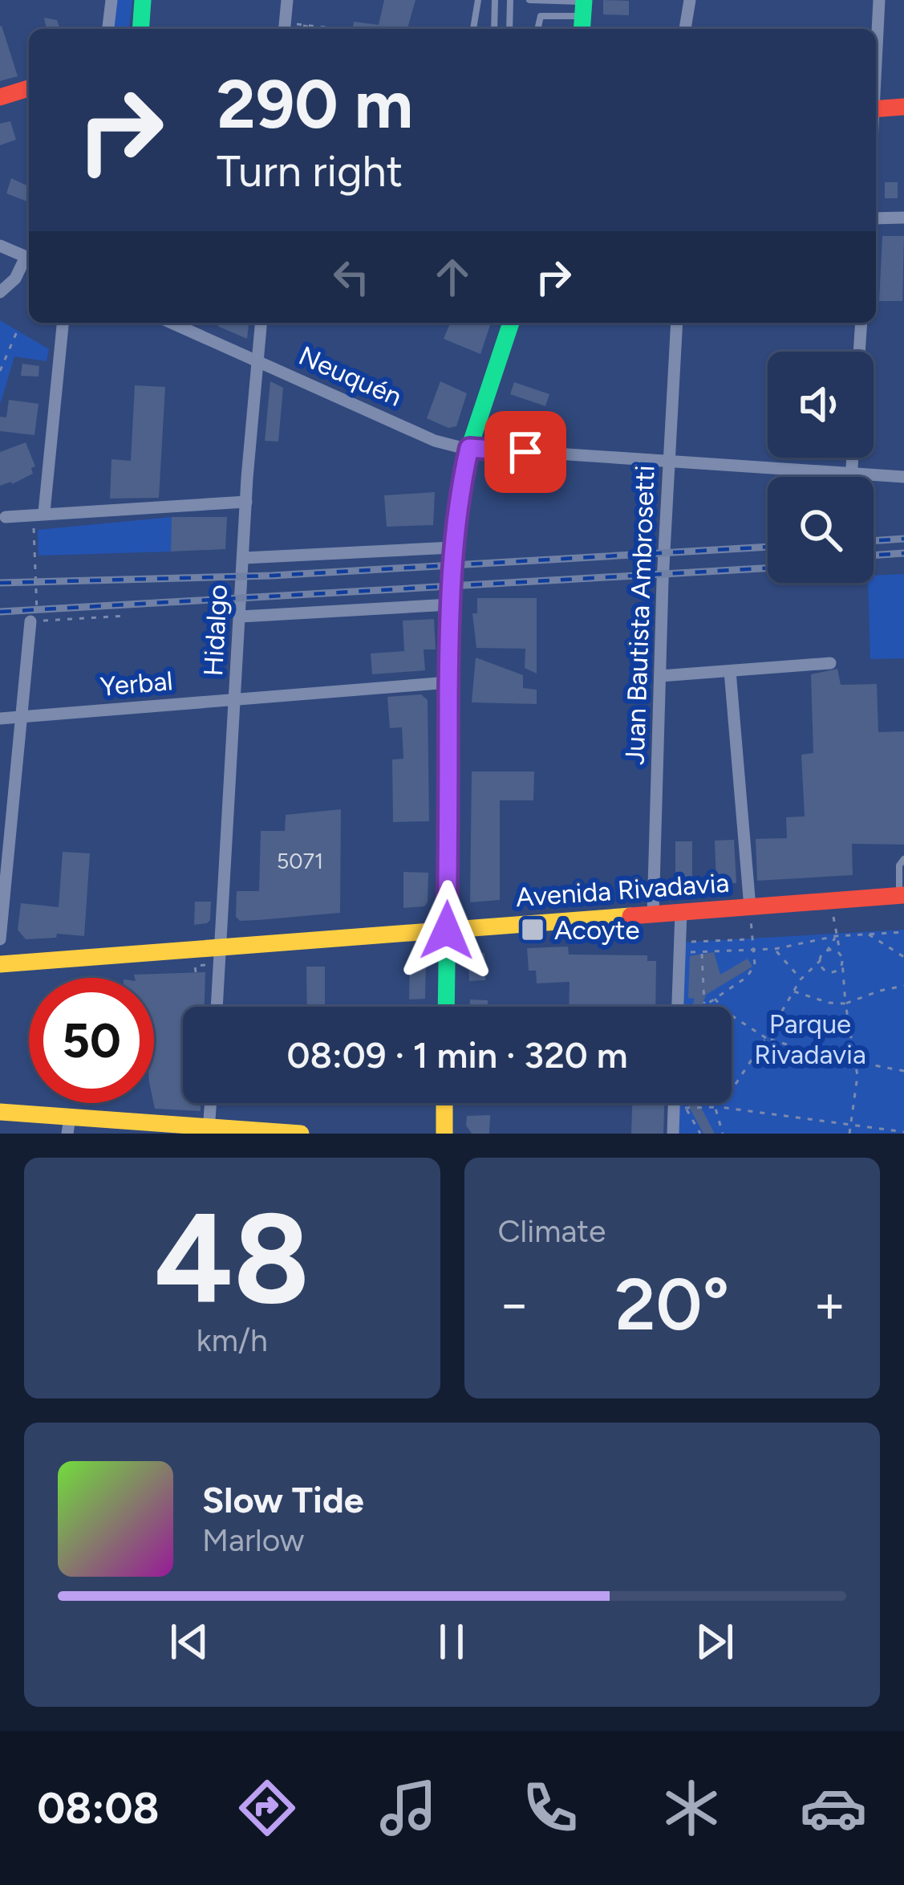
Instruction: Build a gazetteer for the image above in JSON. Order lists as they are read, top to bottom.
{
  "streets": {
    "main road": ["Avenida Rivadavia"],
    "street": [
      "Neuquén",
      "Juan Bautista Ambrosetti",
      "Hidalgo",
      "Yerbal"
    ]
  },
  "crossings": [
    ["Neuquén", "Juan Bautista Ambrosetti"],
    ["Neuquén", "Hidalgo"],
    ["Juan Bautista Ambrosetti", "Avenida Rivadavia"],
    ["Hidalgo", "Yerbal"],
    ["Hidalgo", "Avenida Rivadavia"]
  ],
  "parks": ["Parque Rivadavia"],
  "places": {
    "transit": ["Acoyte"]
  },
  "house_numbers": ["5071"],
  "page": {
    "turn": ["290 m", "Turn right"],
    "limit": "50",
    "trip": "08:09 · 1 min · 320 m",
    "tile": [
      ["48", "km/h"],
      "Climate"
    ],
    "heat": ["−", "20°", "+"],
    "song": ["Slow Tide", "Marlow"],
    "tabs": "08:08"
  }
}
